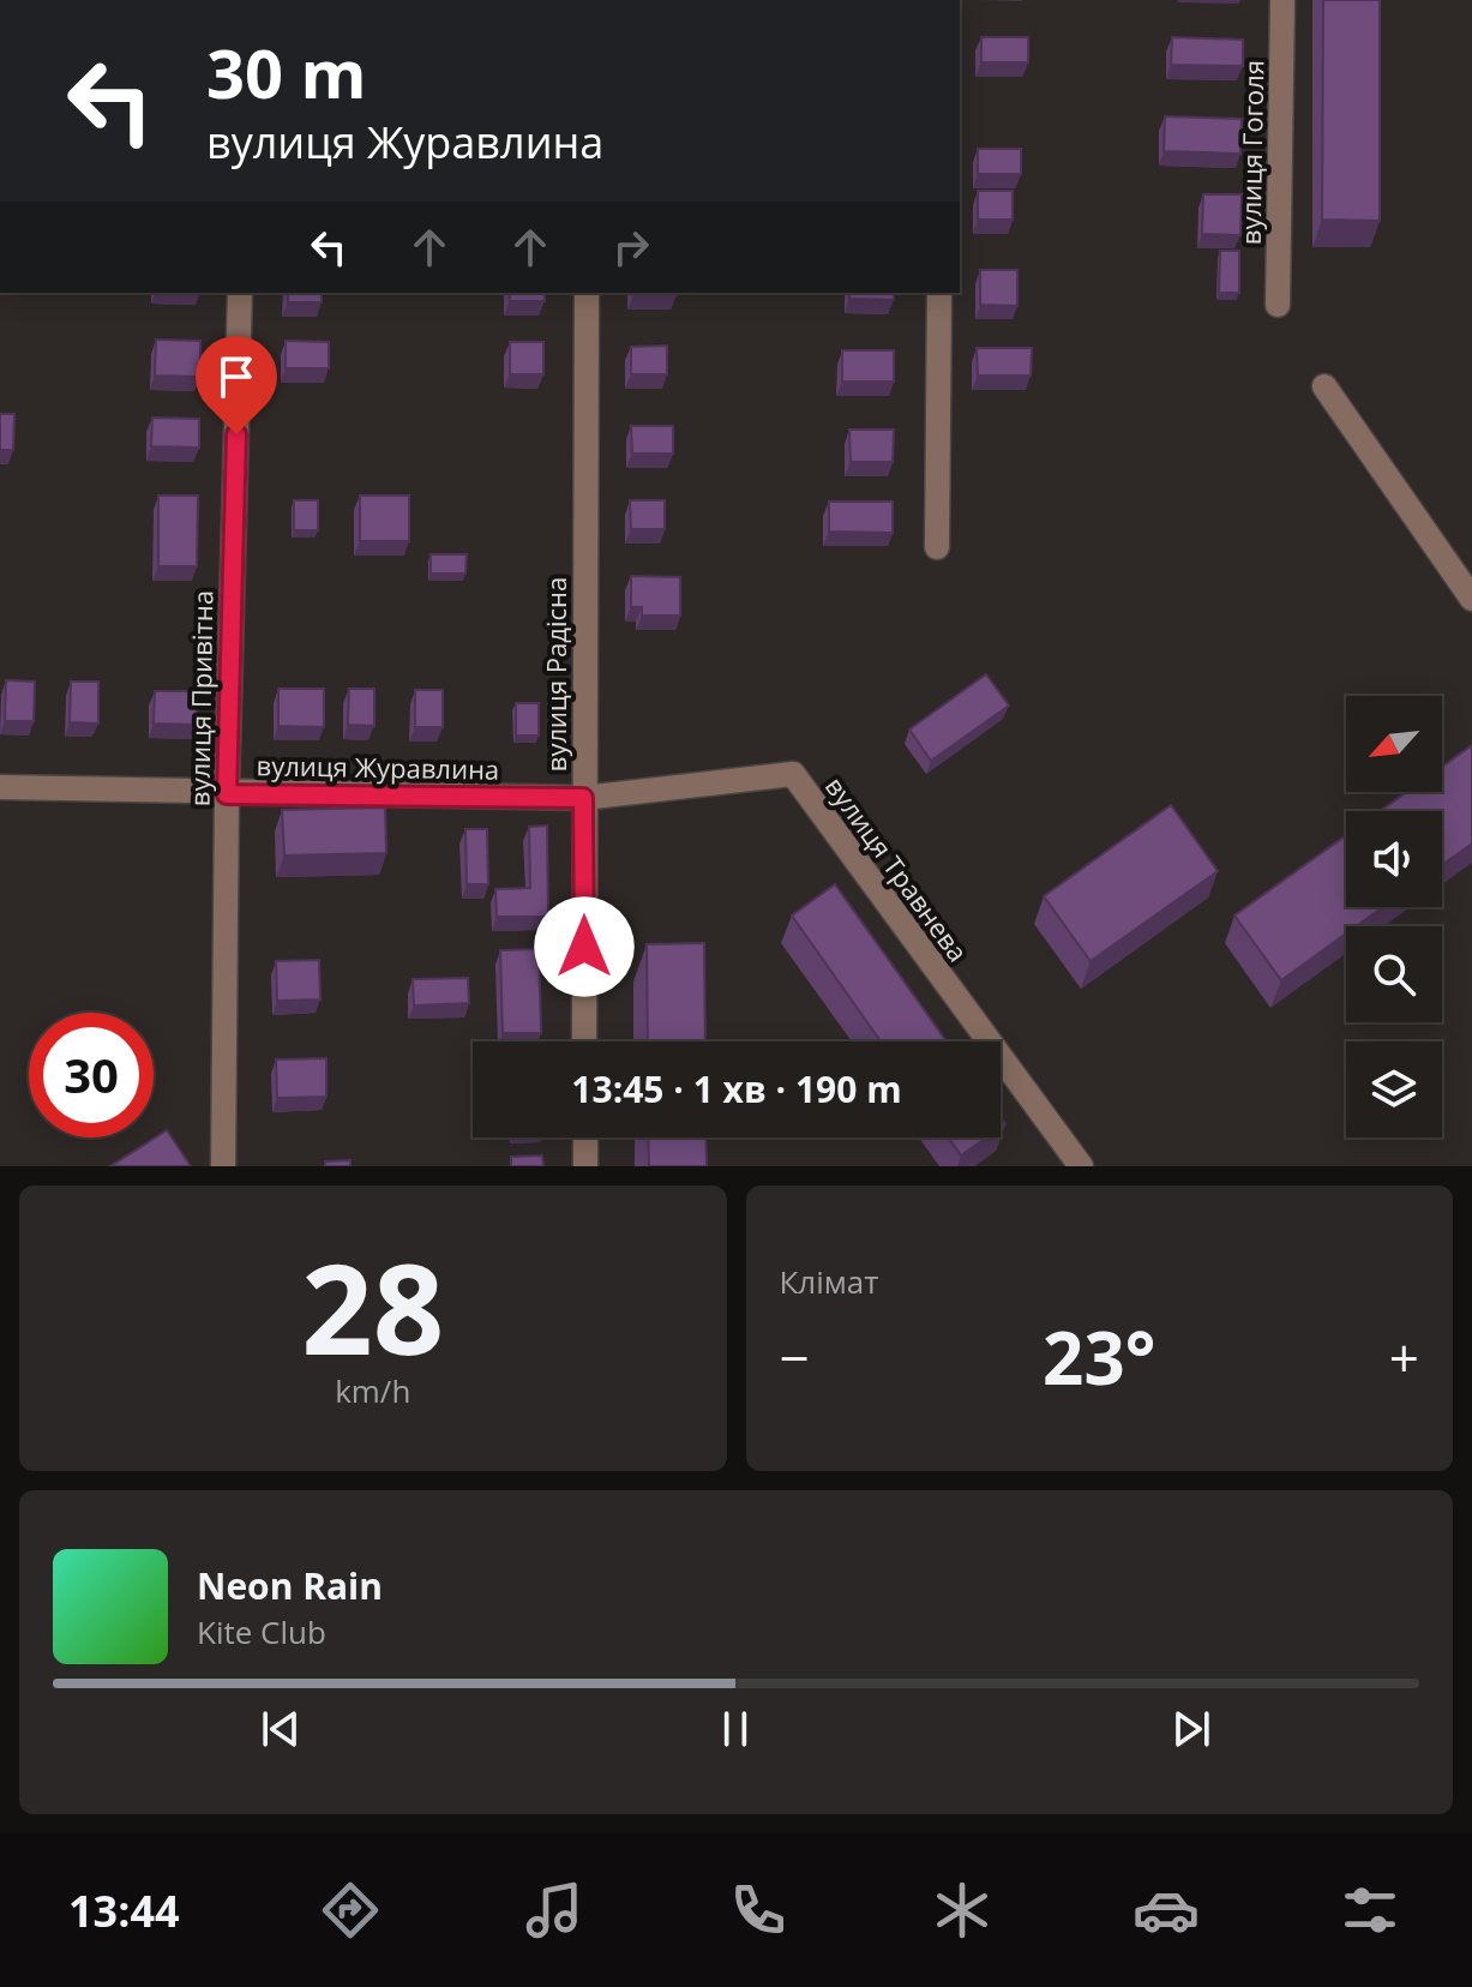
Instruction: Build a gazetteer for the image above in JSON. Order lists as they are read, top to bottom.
{
  "streets": {
    "street": [
      "вулиця Гоголя",
      "вулиця Радісна",
      "вулиця Привітна",
      "вулиця Журавлина",
      "вулиця Травнева"
    ]
  },
  "crossings": [
    ["вулиця Радісна", "вулиця Журавлина"],
    ["вулиця Радісна", "вулиця Травнева"],
    ["вулиця Привітна", "вулиця Журавлина"],
    ["вулиця Журавлина", "вулиця Травнева"]
  ],
  "north": "bottom left",
  "page": {
    "turn": ["30 m", "вулиця Журавлина"],
    "limit": "30",
    "trip": "13:45 · 1 хв · 190 m",
    "tile": [
      ["28", "km/h"],
      "Клімат"
    ],
    "heat": ["−", "23°", "+"],
    "song": ["Neon Rain", "Kite Club"],
    "tabs": "13:44"
  }
}
